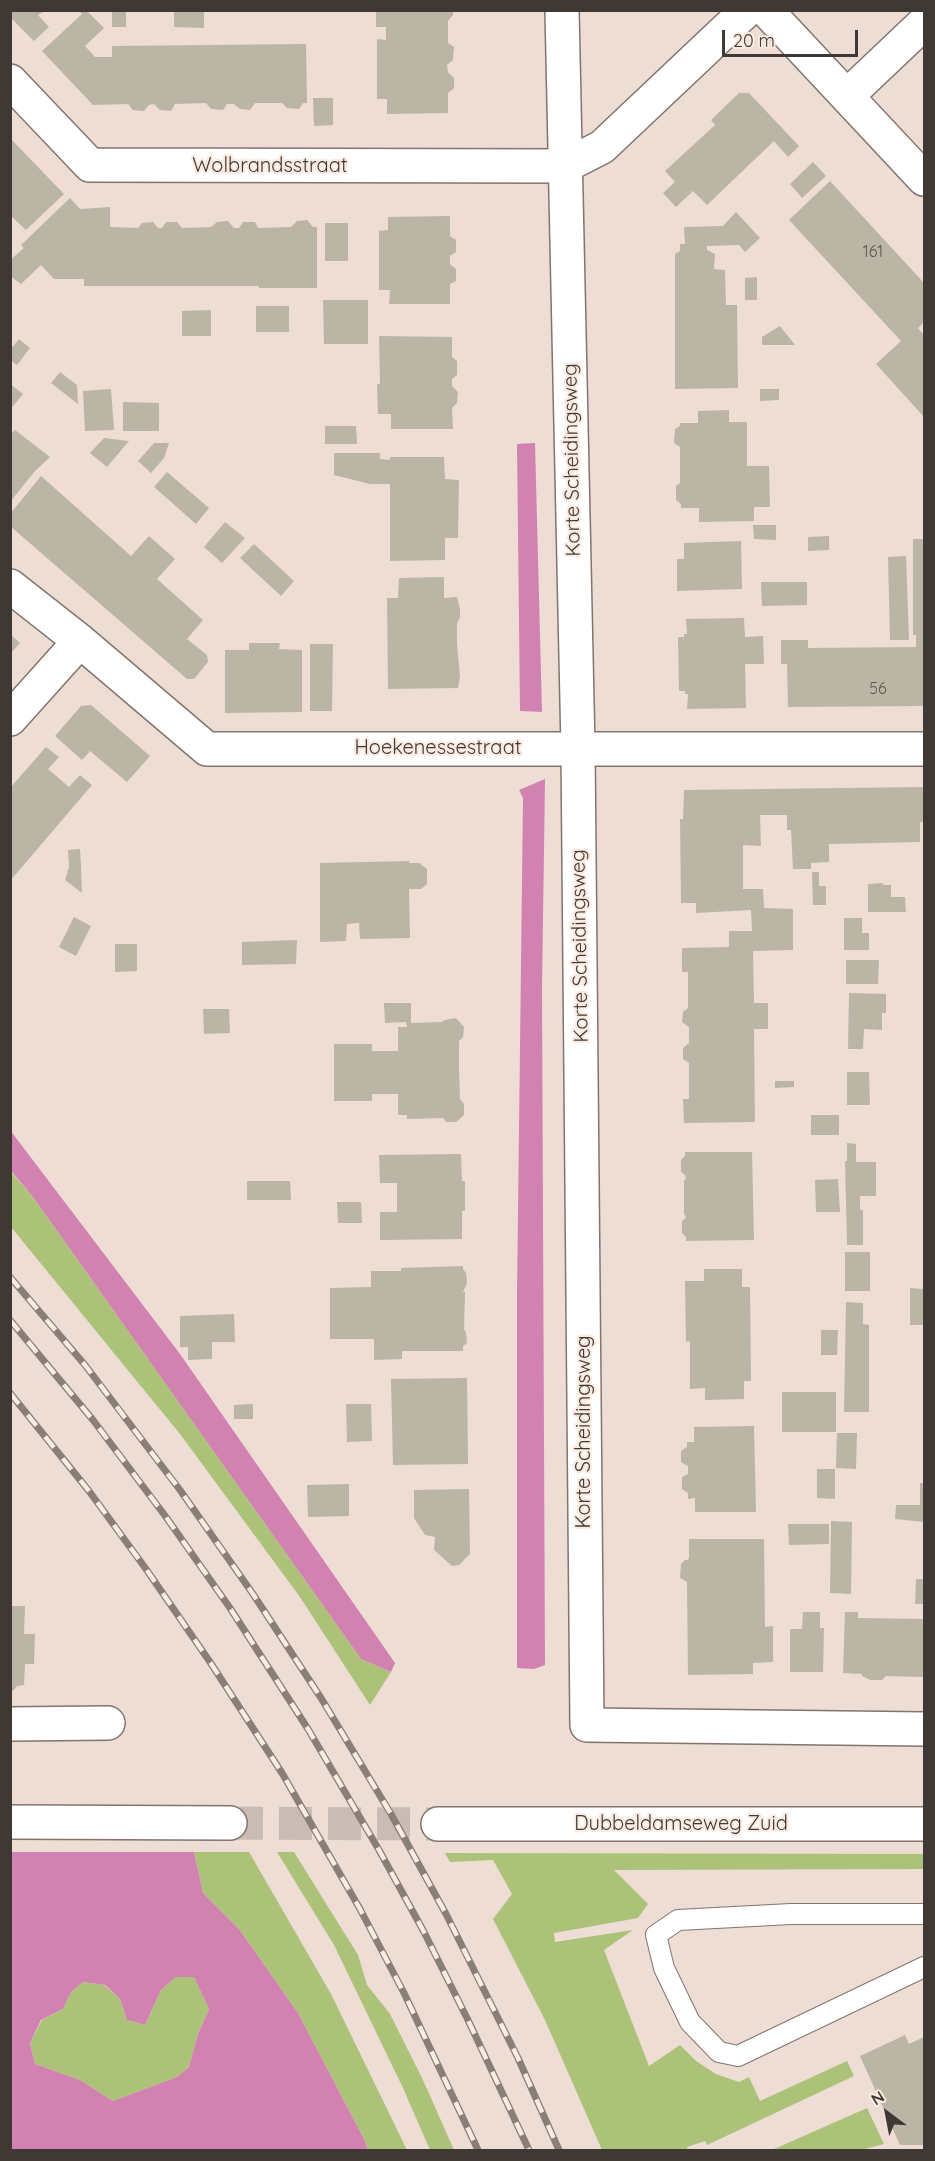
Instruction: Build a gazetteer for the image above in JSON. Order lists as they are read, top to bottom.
{
  "streets": {
    "street": [
      "Wolbrandsstraat",
      "Korte Scheidingsweg",
      "Hoekenessestraat",
      "Dubbeldamseweg Zuid"
    ]
  },
  "crossings": [
    ["Wolbrandsstraat", "Korte Scheidingsweg"],
    ["Korte Scheidingsweg", "Hoekenessestraat"]
  ],
  "house_numbers": ["161", "56"],
  "scale_bar": "20 m",
  "north": "top left"
}
